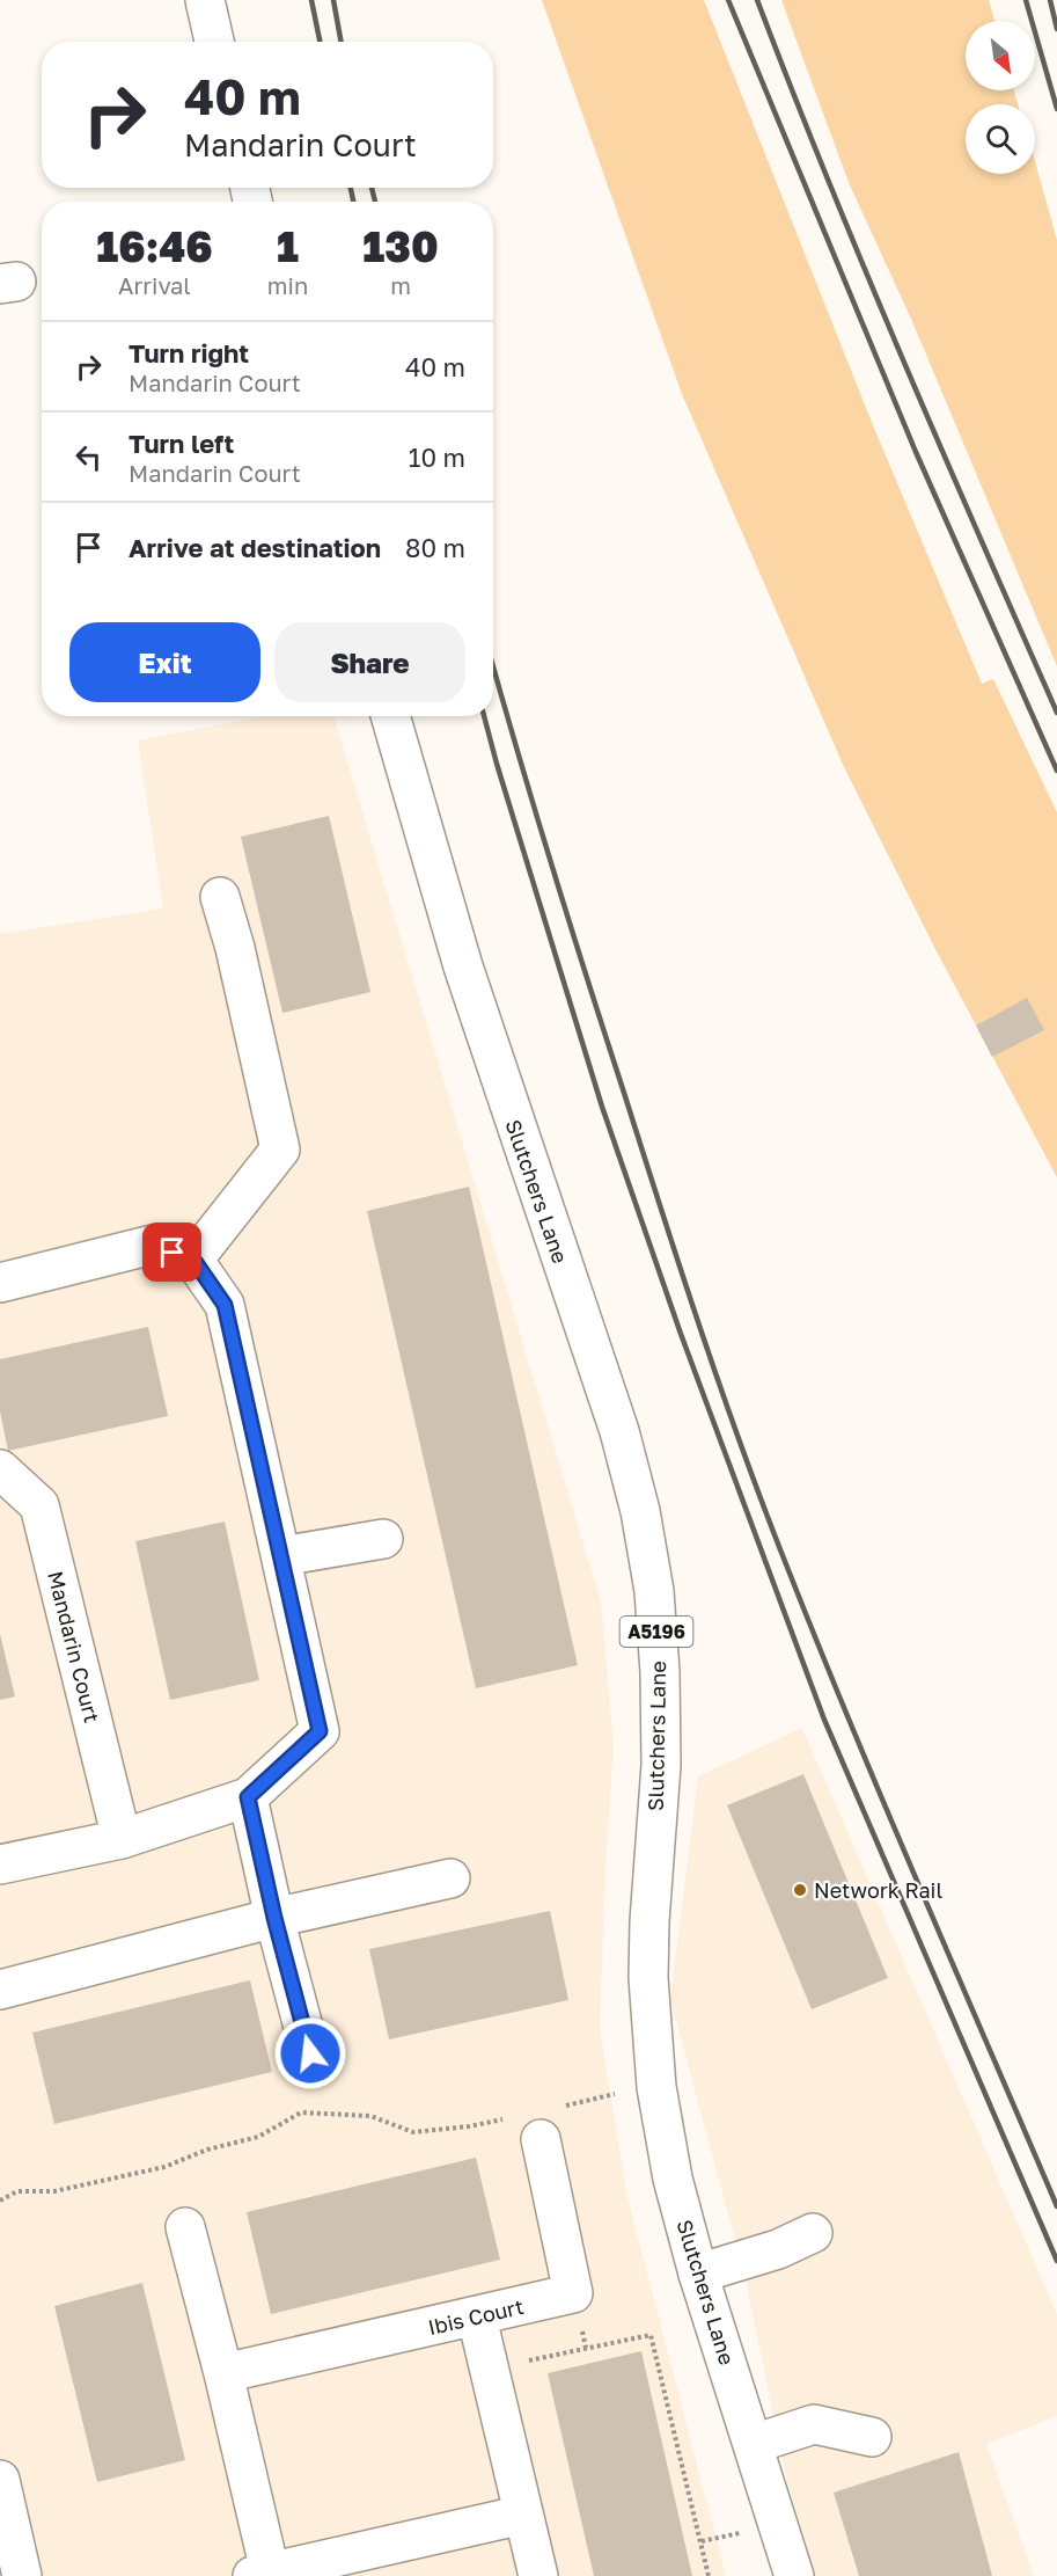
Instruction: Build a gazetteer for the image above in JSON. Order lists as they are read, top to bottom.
{
  "streets": {
    "main road": [
      "Slutchers Lane",
      "A5196",
      "Mandarin Court",
      "Ibis Court"
    ]
  },
  "places": ["Network Rail"],
  "north": "bottom right",
  "page": {
    "turn": ["40 m", "Mandarin Court"],
    "eta": [
      "16:46",
      "Arrival",
      "1",
      "min",
      "130",
      "m"
    ],
    "list": [
      {
        "name": "Turn right",
        "note": "Mandarin Court",
        "value": "40 m"
      },
      {
        "name": "Turn left",
        "note": "Mandarin Court",
        "value": "10 m"
      },
      {
        "name": "Arrive at destination",
        "value": "80 m"
      }
    ],
    "buttons": ["Exit", "Share"]
  }
}
